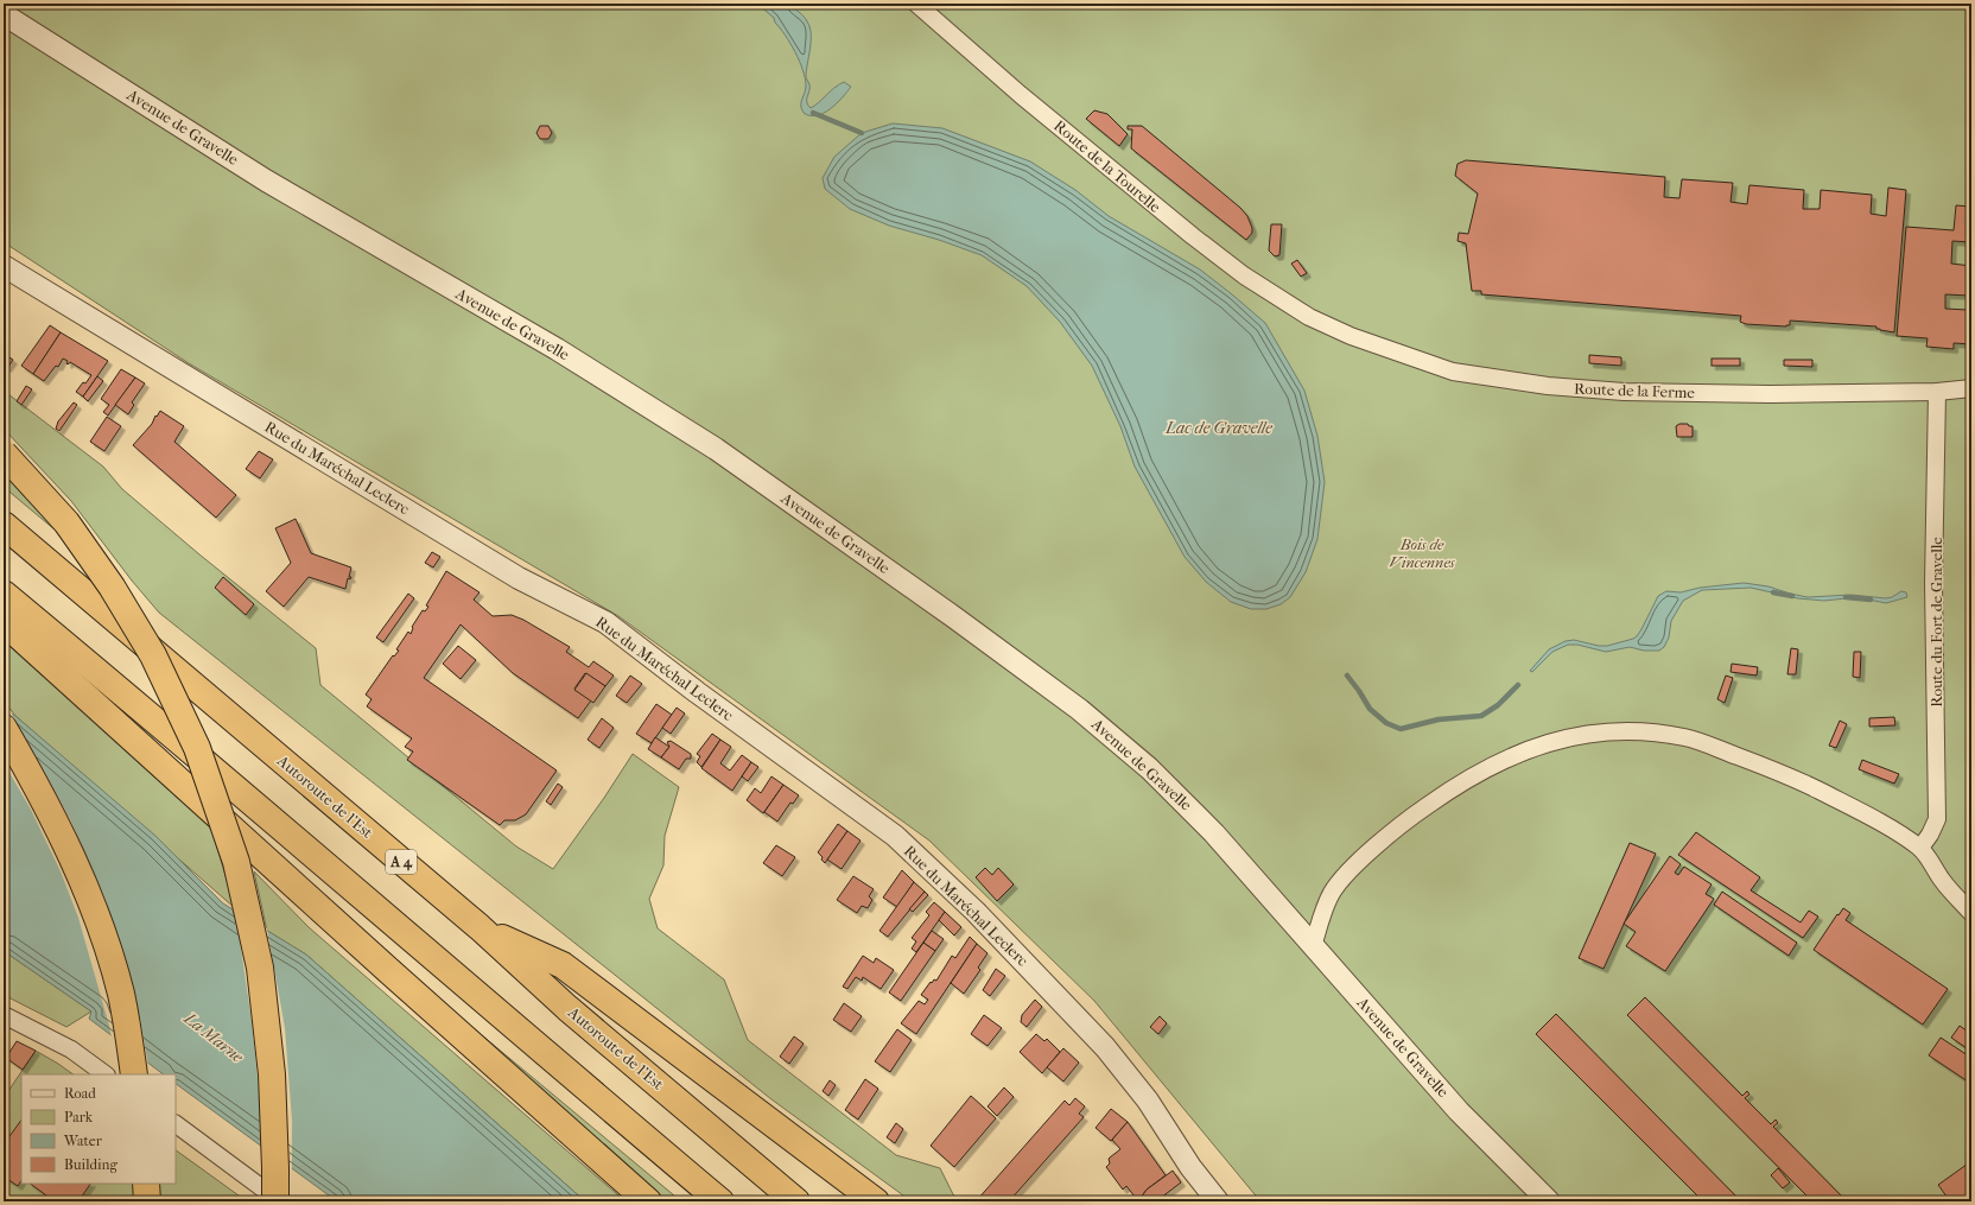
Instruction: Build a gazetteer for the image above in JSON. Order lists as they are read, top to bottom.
{
  "streets": {
    "highway": ["Autoroute de l’Est", "A 4"],
    "street": [
      "Avenue de Gravelle",
      "Route de la Tourelle",
      "Route de la Ferme",
      "Rue du Maréchal Leclerc",
      "Route du Fort de Gravelle"
    ]
  },
  "crossings": [
    ["Route de la Tourelle", "Route de la Ferme"],
    ["Route de la Ferme", "Route du Fort de Gravelle"]
  ],
  "water": ["Lac de Gravelle", "La Marne"],
  "parks": ["Bois de Vincennes"],
  "legend": [
    "Road",
    "Park",
    "Water",
    "Building"
  ]
}
